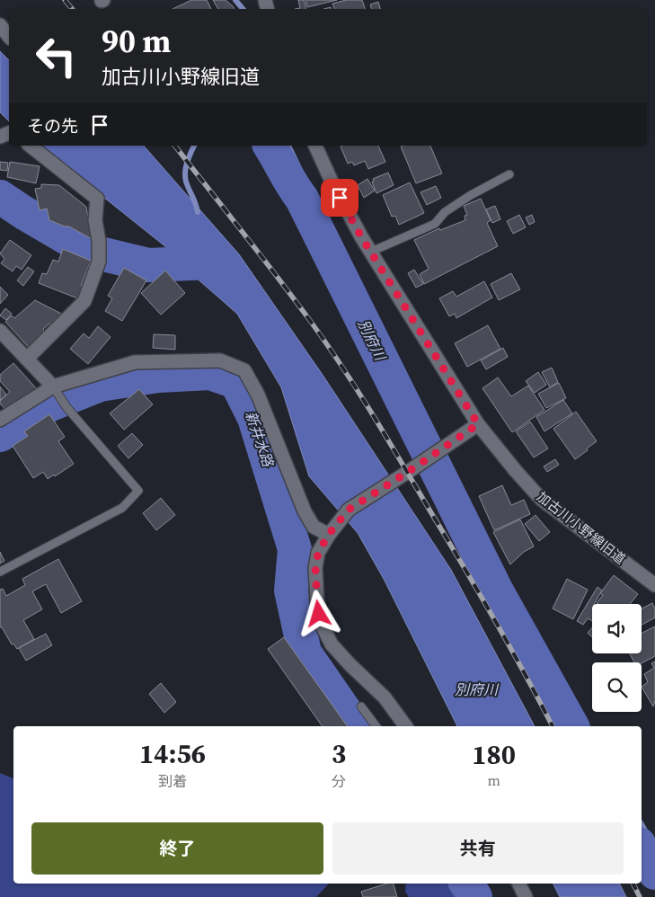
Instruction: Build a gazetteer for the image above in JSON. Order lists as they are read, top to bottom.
{
  "streets": {
    "street": ["加古川小野線旧道"]
  },
  "water": ["別府川", "新井水路"],
  "page": {
    "turn": ["90 m", "加古川小野線旧道"],
    "then": "その先",
    "eta": [
      "14:56",
      "到着",
      "3",
      "分",
      "180",
      "m"
    ],
    "buttons": ["終了", "共有"]
  }
}
